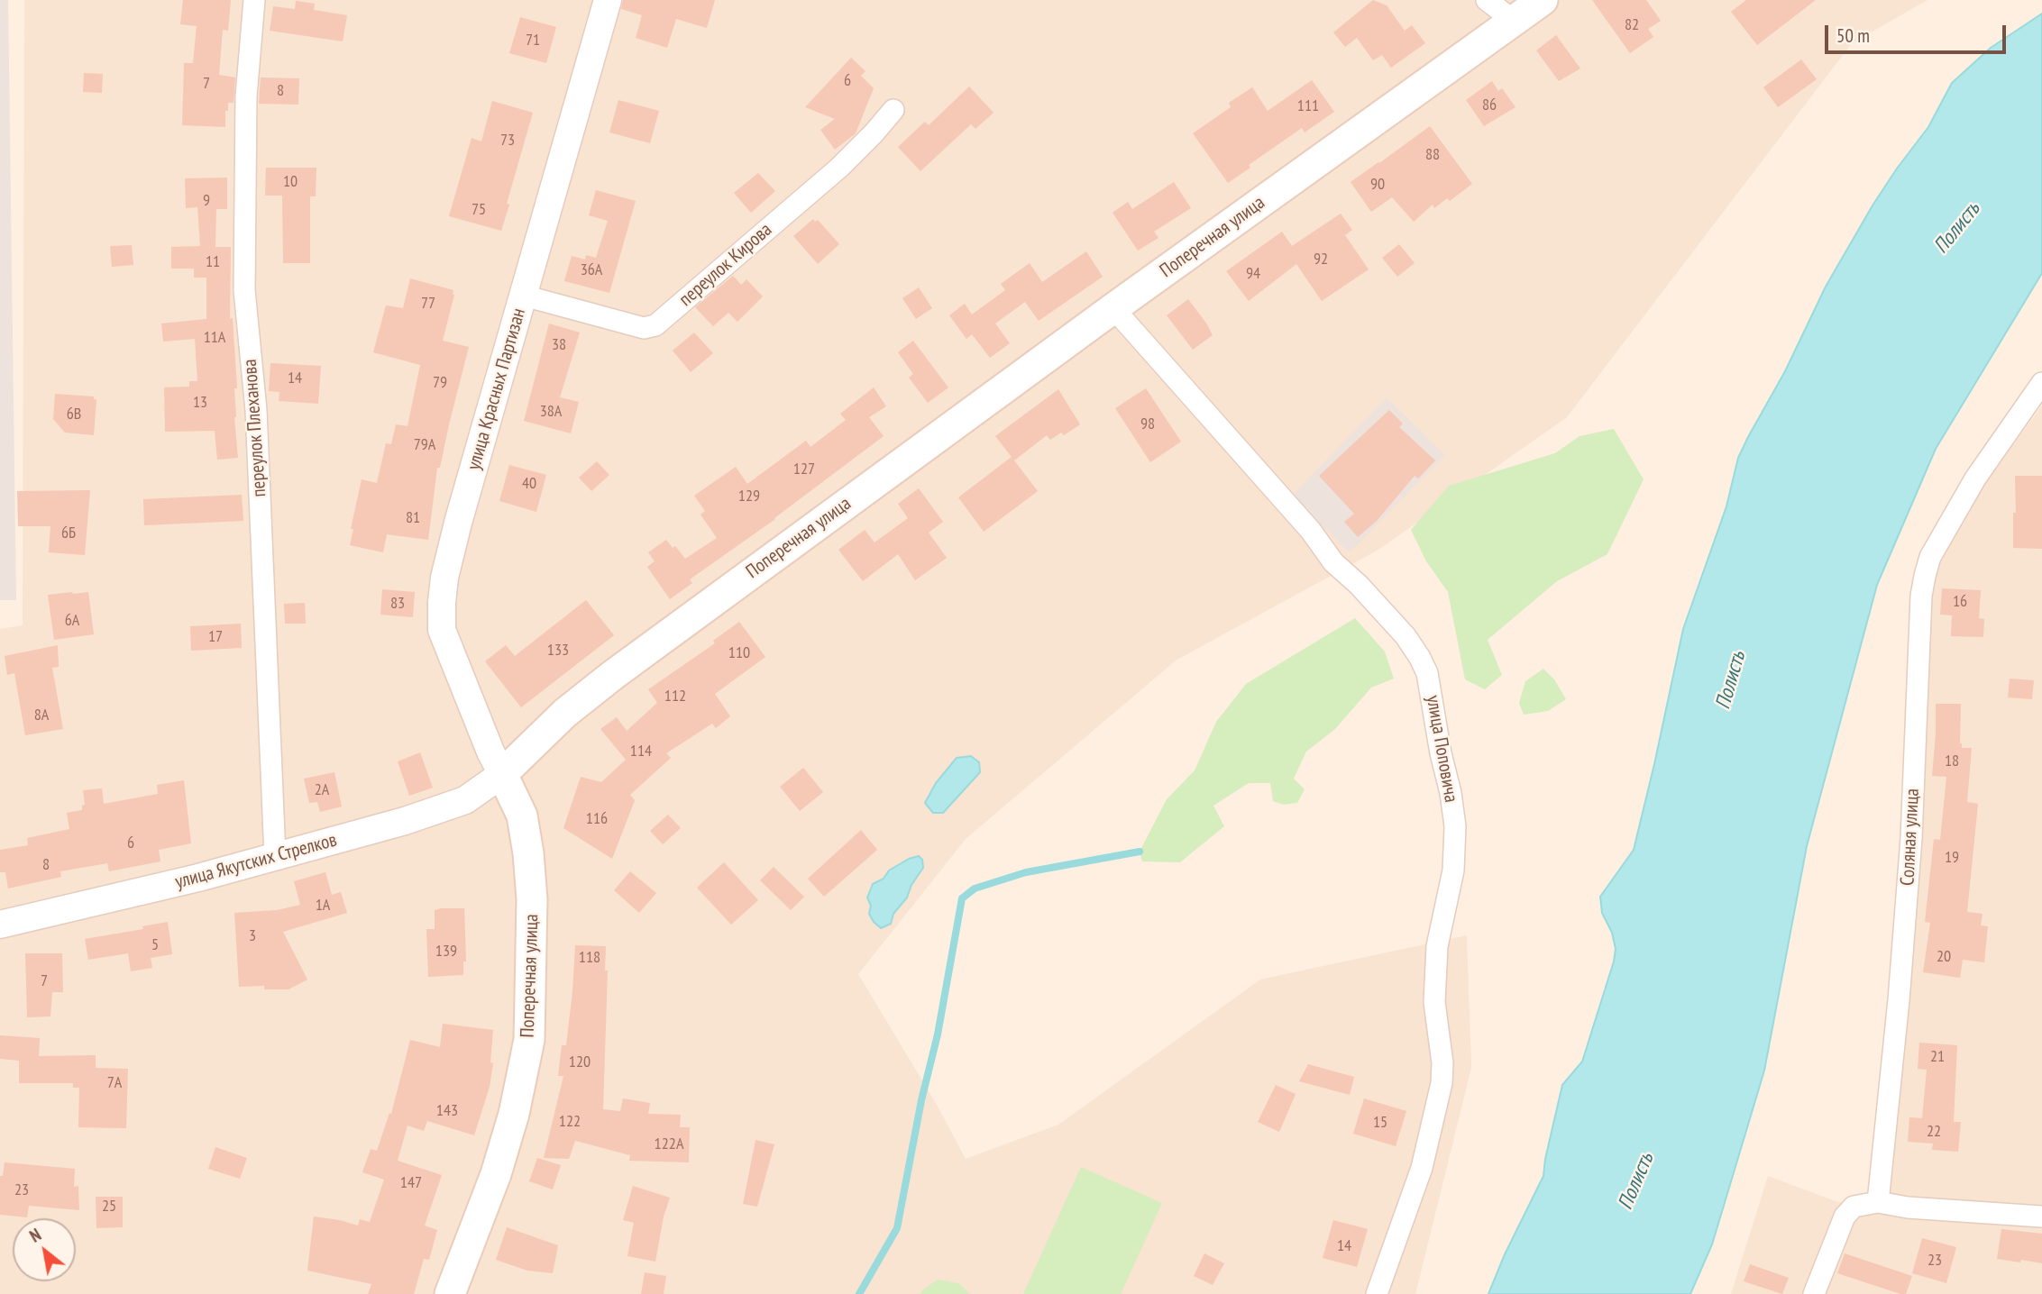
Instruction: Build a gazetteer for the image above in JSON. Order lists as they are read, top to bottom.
{
  "streets": {
    "main road": ["Поперечная улица"],
    "street": [
      "переулок Кирова",
      "улица Красных Партизан",
      "переулок Плеханова",
      "улица Поповича",
      "Соляная улица",
      "улица Якутских Стрелков"
    ]
  },
  "crossings": [
    ["Поперечная улица", "улица Красных Партизан"],
    ["Поперечная улица", "улица Поповича"],
    ["Поперечная улица", "улица Якутских Стрелков"],
    ["переулок Кирова", "улица Красных Партизан"],
    ["улица Красных Партизан", "улица Якутских Стрелков"],
    ["переулок Плеханова", "улица Якутских Стрелков"]
  ],
  "water": ["Полисть"],
  "house_numbers": [
    "82",
    "71",
    "6",
    "7",
    "8",
    "86",
    "111",
    "73",
    "88",
    "10",
    "90",
    "9",
    "75",
    "92",
    "11",
    "36А",
    "94",
    "77",
    "11А",
    "38",
    "14",
    "79",
    "13",
    "38А",
    "6В",
    "98",
    "79А",
    "127",
    "40",
    "129",
    "81",
    "6Б",
    "16",
    "83",
    "6А",
    "17",
    "133",
    "110",
    "112",
    "8А",
    "114",
    "18",
    "2А",
    "116",
    "6",
    "19",
    "8",
    "1А",
    "3",
    "5",
    "139",
    "20",
    "118",
    "7",
    "21",
    "120",
    "7А",
    "143",
    "122",
    "15",
    "22",
    "122А",
    "147",
    "23",
    "25",
    "14",
    "23"
  ],
  "scale_bar": "50 m",
  "north": "top left"
}
